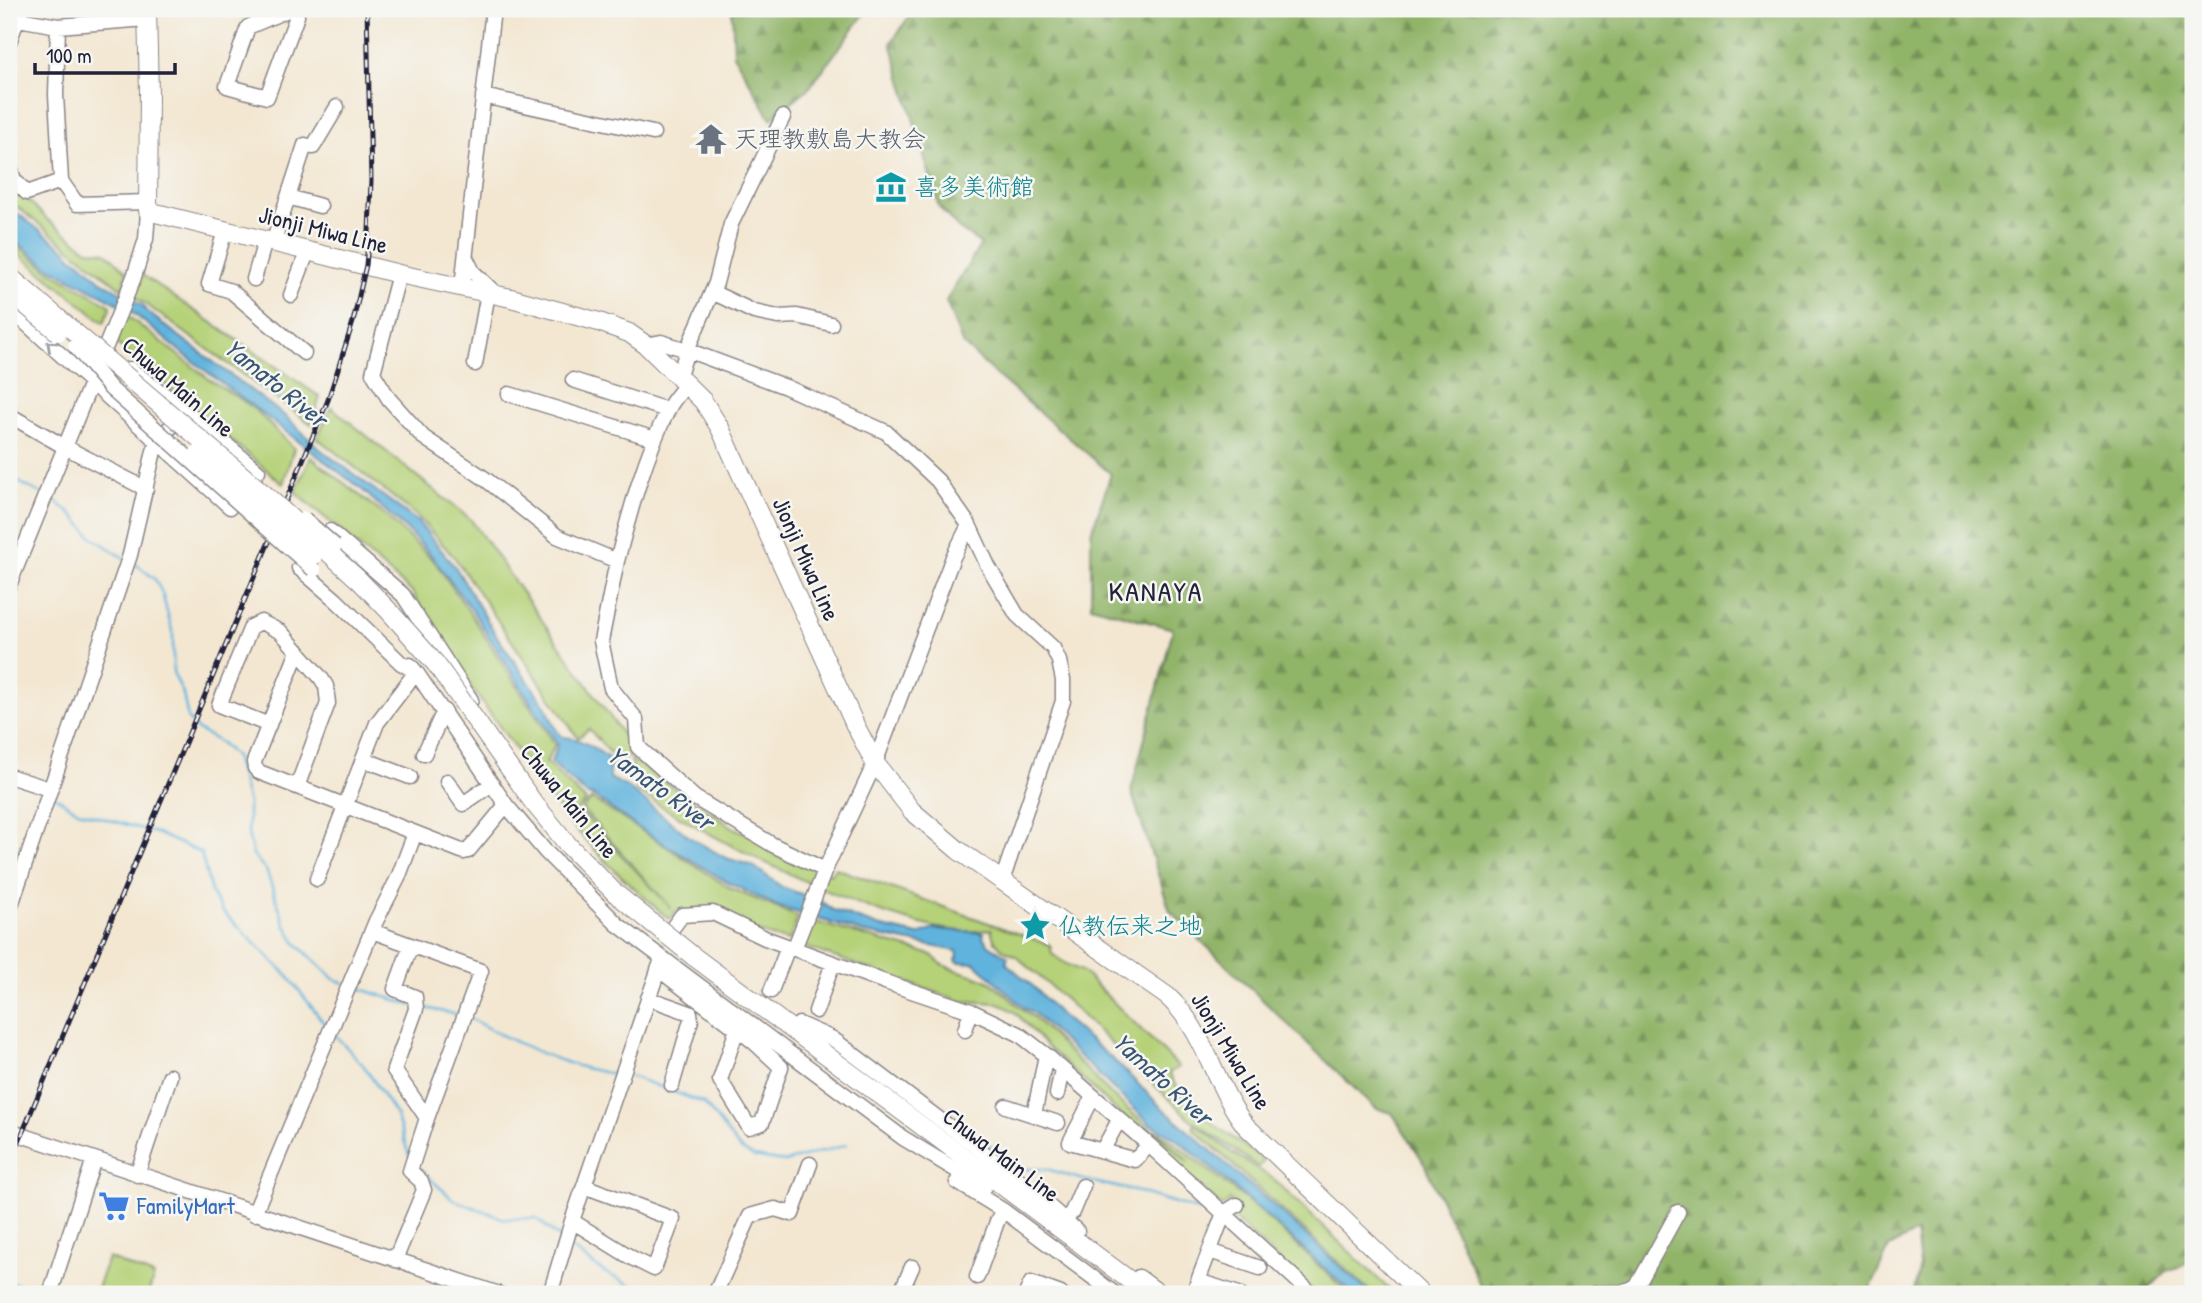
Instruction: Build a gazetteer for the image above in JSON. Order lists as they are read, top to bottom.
{
  "streets": {
    "main road": ["Jionji Miwa Line", "Chuwa Main Line"]
  },
  "districts": ["KANAYA"],
  "water": ["Yamato River"],
  "places": {
    "temple": ["天理教敷島大教会"],
    "museum": ["喜多美術館"],
    "place": ["仏教伝来之地"],
    "supermarket": ["FamilyMart"]
  },
  "scale_bar": "100 m"
}
